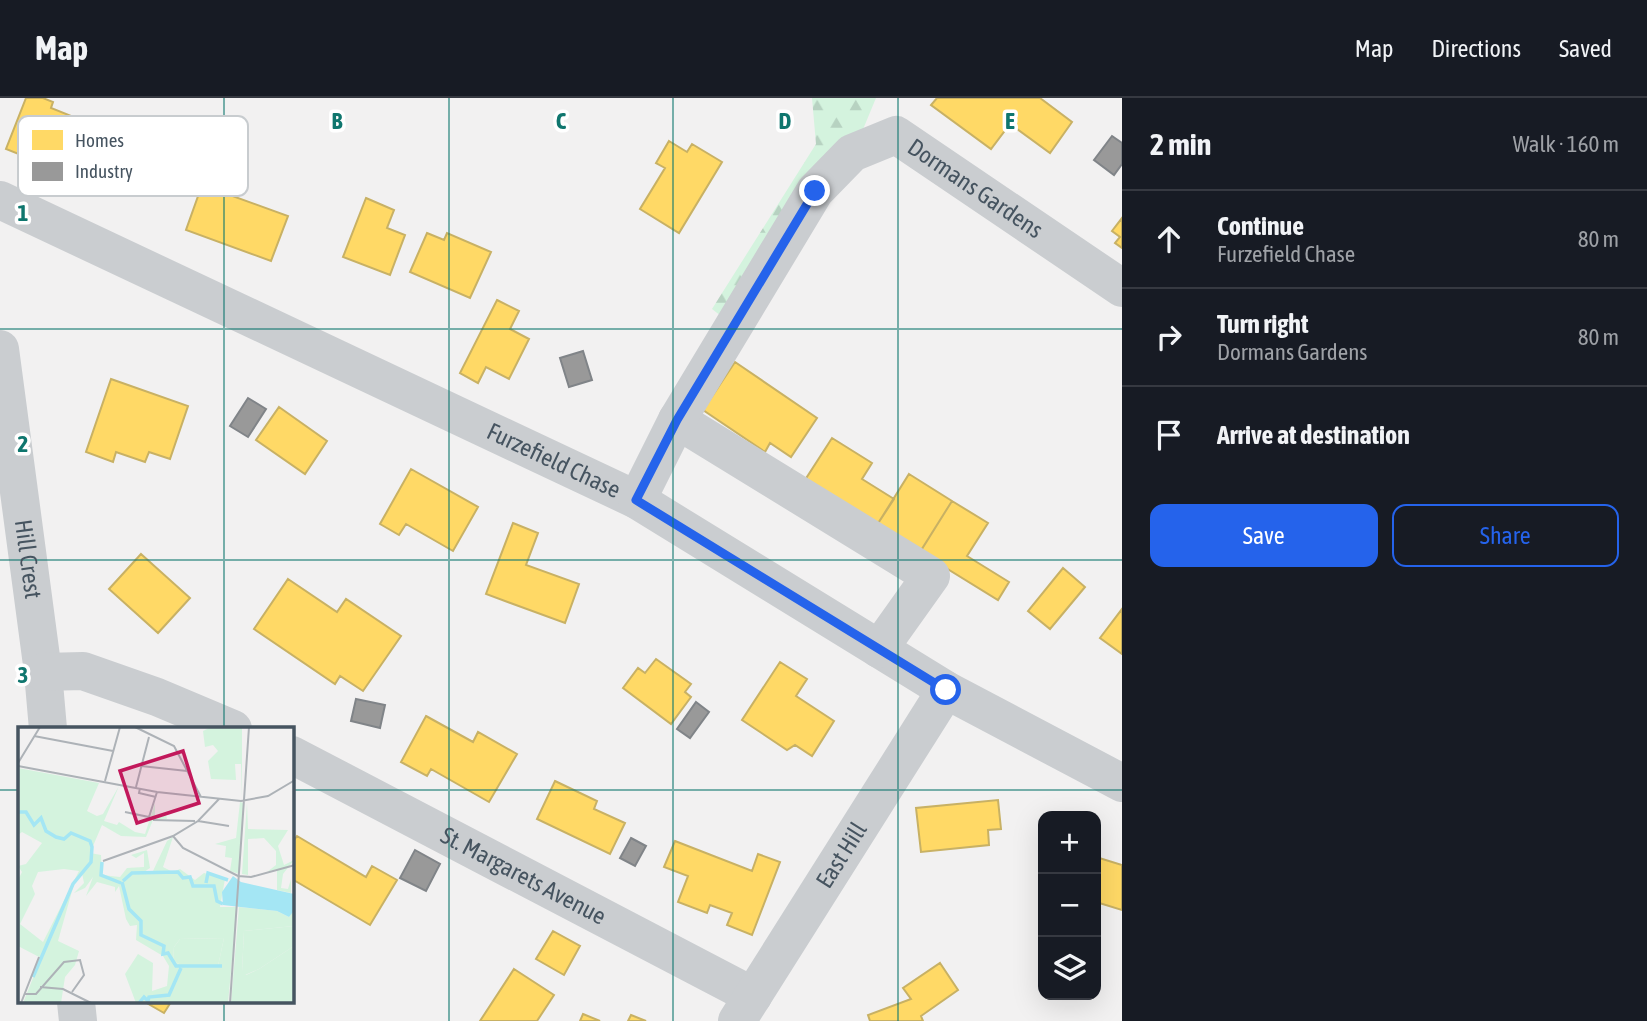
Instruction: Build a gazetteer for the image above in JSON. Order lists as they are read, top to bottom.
{
  "streets": {
    "street": [
      "Dormans Gardens",
      "Furzefield Chase",
      "Hill Crest",
      "East Hill",
      "St. Margarets Avenue"
    ]
  },
  "crossings": [
    ["Dormans Gardens", "Furzefield Chase"],
    ["Furzefield Chase", "East Hill"],
    ["East Hill", "St. Margarets Avenue"]
  ],
  "legend": ["Homes", "Industry"],
  "page": {
    "header": "Map",
    "nav": ["Map", "Directions", "Saved"],
    "heading": ["2 min", "Walk · 160 m"],
    "list": [
      ["Continue", "Furzefield Chase", "80 m"],
      ["Turn right", "Dormans Gardens", "80 m"],
      "Arrive at destination"
    ],
    "buttons": ["Save", "Share"],
    "map_buttons": ["+", "−"]
  },
  "grid": {
    "columns": [
      "B",
      "C",
      "D",
      "E"
    ],
    "rows": ["1", "2", "3"]
  }
}
